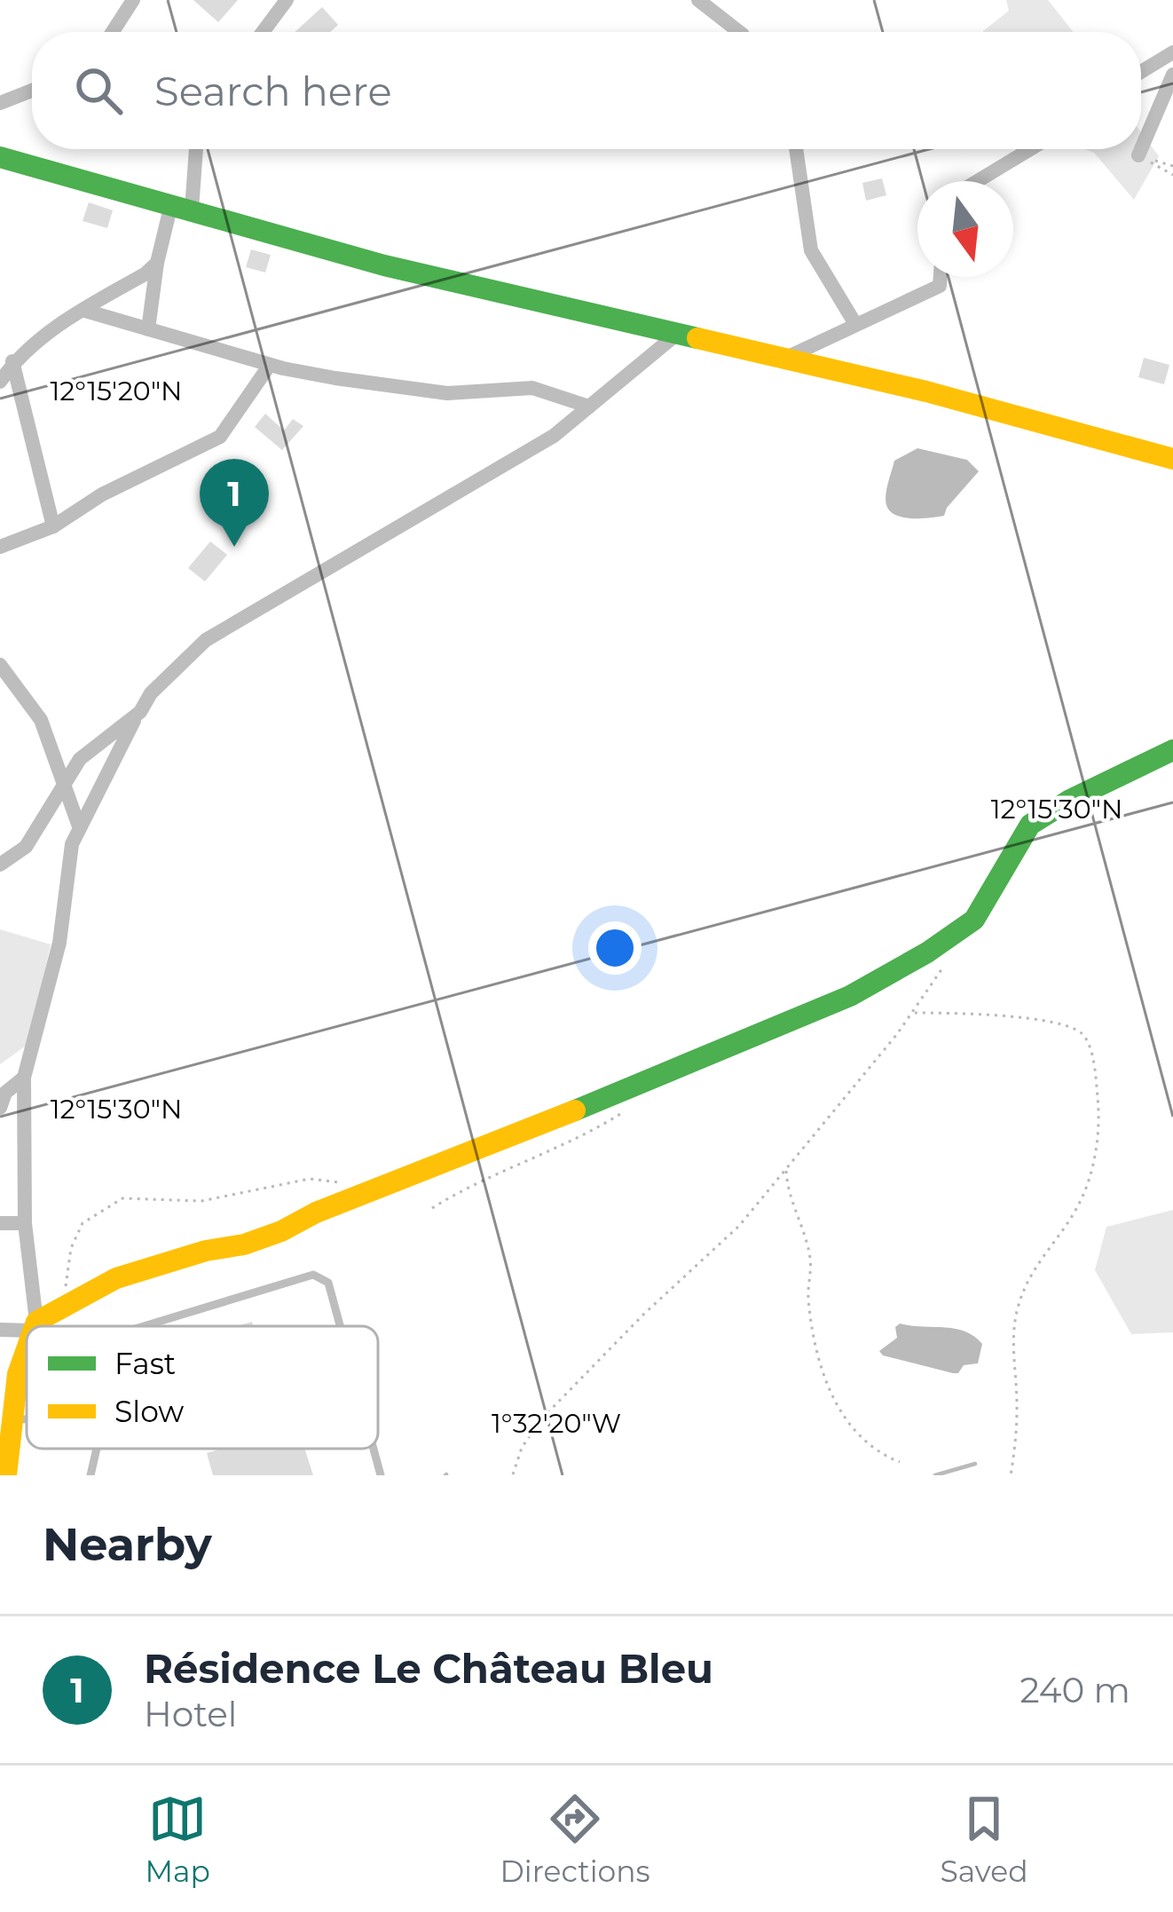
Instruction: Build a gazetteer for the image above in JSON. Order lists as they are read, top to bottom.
{
  "legend": ["Fast", "Slow"],
  "north": "bottom",
  "page": {
    "search": "Search here",
    "pins": "1",
    "heading": "Nearby",
    "list": [
      {
        "mark": "1",
        "name": "Résidence Le Château Bleu",
        "note": "Hotel",
        "value": "240 m"
      }
    ],
    "nav": ["Map", "Directions", "Saved"]
  },
  "coordinates": ["12°15'20\"N", "12°15'30\"N", "1°32'20\"W"]
}
